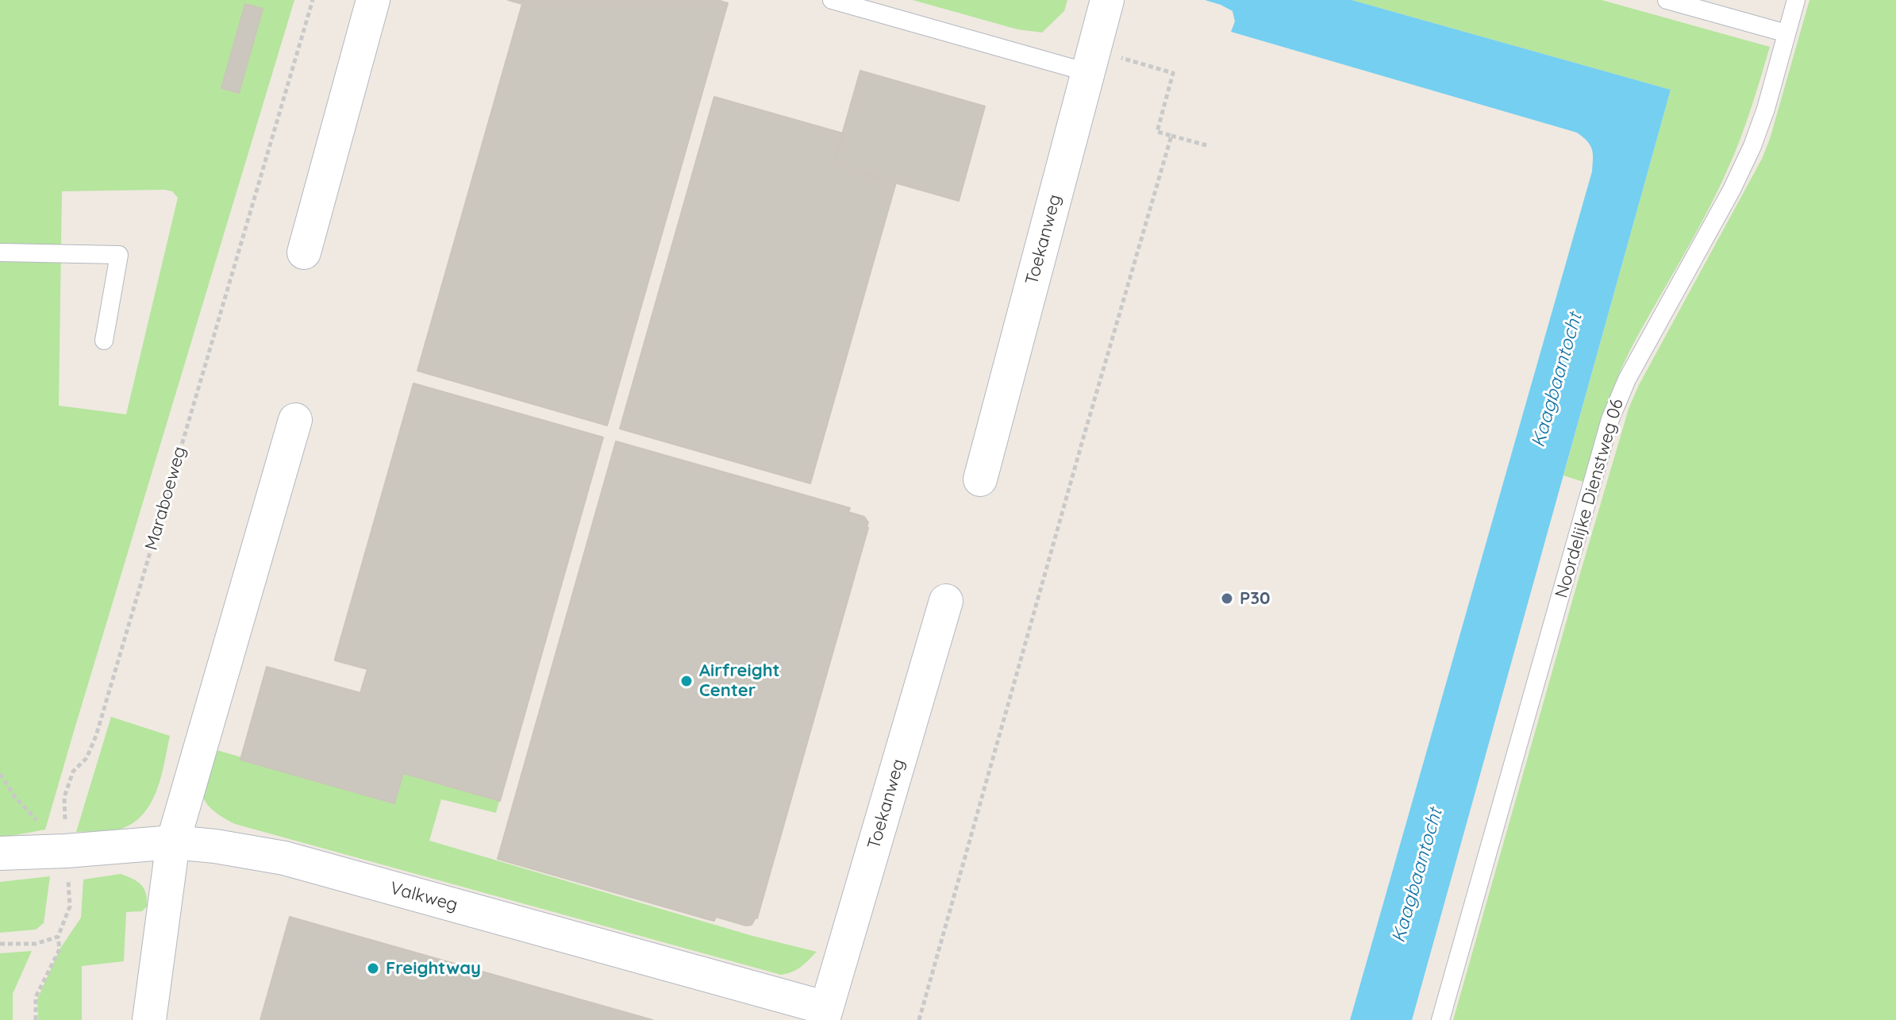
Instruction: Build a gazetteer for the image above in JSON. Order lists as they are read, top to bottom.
{
  "streets": {
    "street": ["Toekanweg", "Valkweg"],
    "lane": ["Noordelijke Dienstweg 06"],
    "path": ["Maraboeweg"]
  },
  "crossings": [
    ["Toekanweg", "Valkweg"],
    ["Maraboeweg", "Valkweg"]
  ],
  "water": ["Kaagbaantocht"],
  "places": ["P30", "Airfreight Center", "Freightway"]
}
